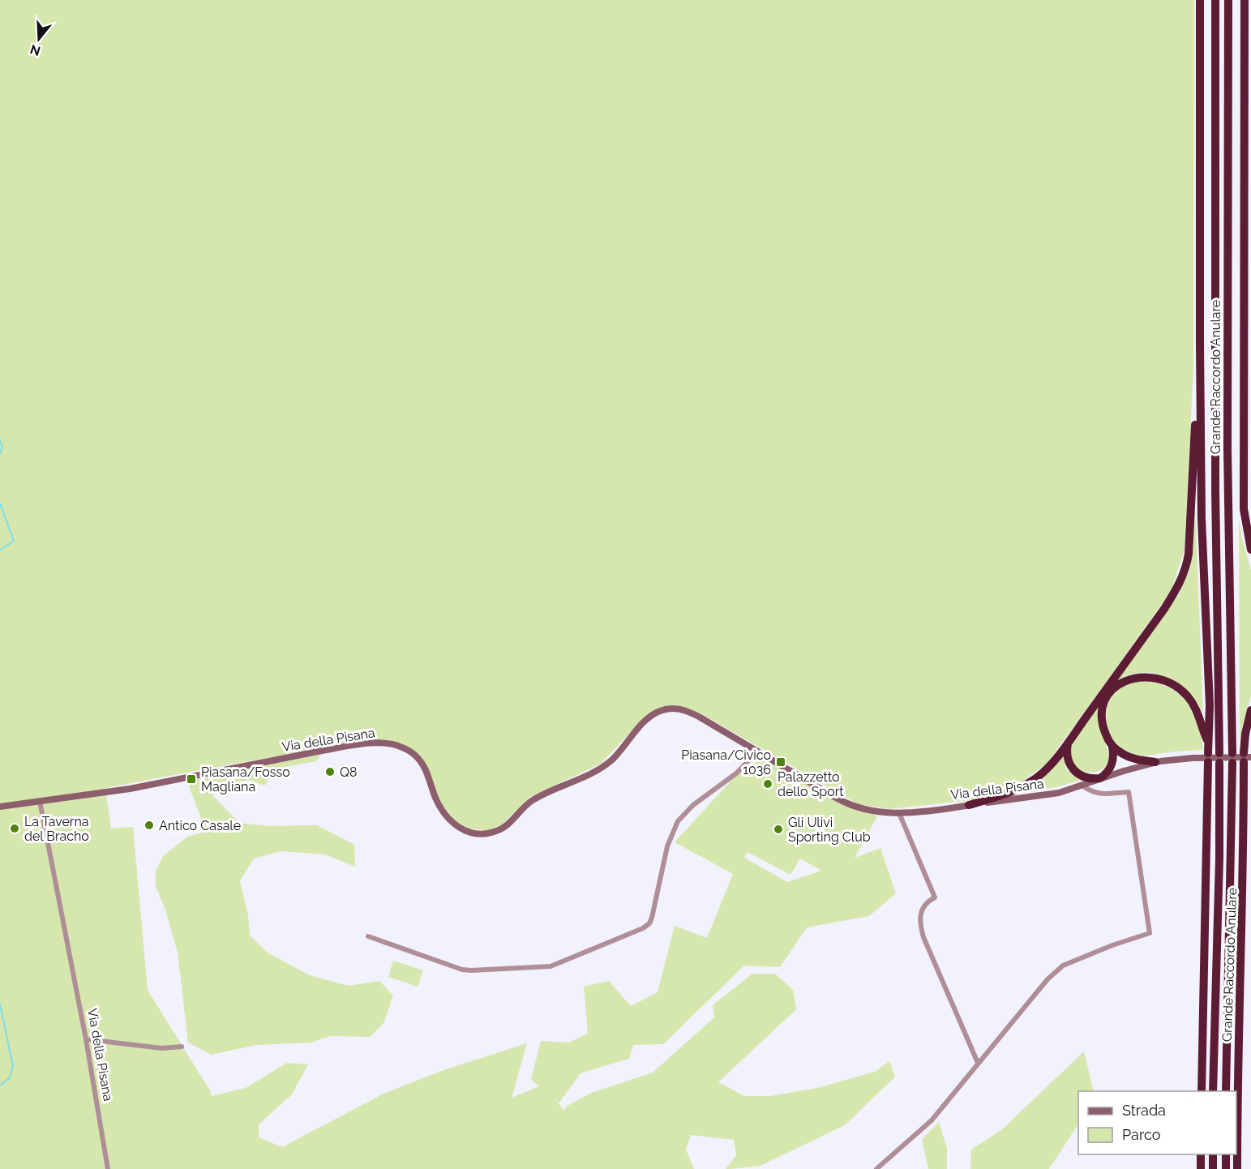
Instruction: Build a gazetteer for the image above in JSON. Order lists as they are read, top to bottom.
{
  "streets": {
    "highway": ["Grande Raccordo Anulare"],
    "main road": ["Via della Pisana"]
  },
  "crossings": [
    ["Grande Raccordo Anulare", "Via della Pisana"]
  ],
  "places": {
    "transit": ["Piasana/Civico 1036", "Piasana/Fosso Magliana"],
    "other": [
      "Q8",
      "Palazzetto dello Sport",
      "Antico Casale",
      "La Taverna del Bracho",
      "Gli Ulivi Sporting Club"
    ]
  },
  "legend": ["Strada", "Parco"],
  "north": "bottom"
}
